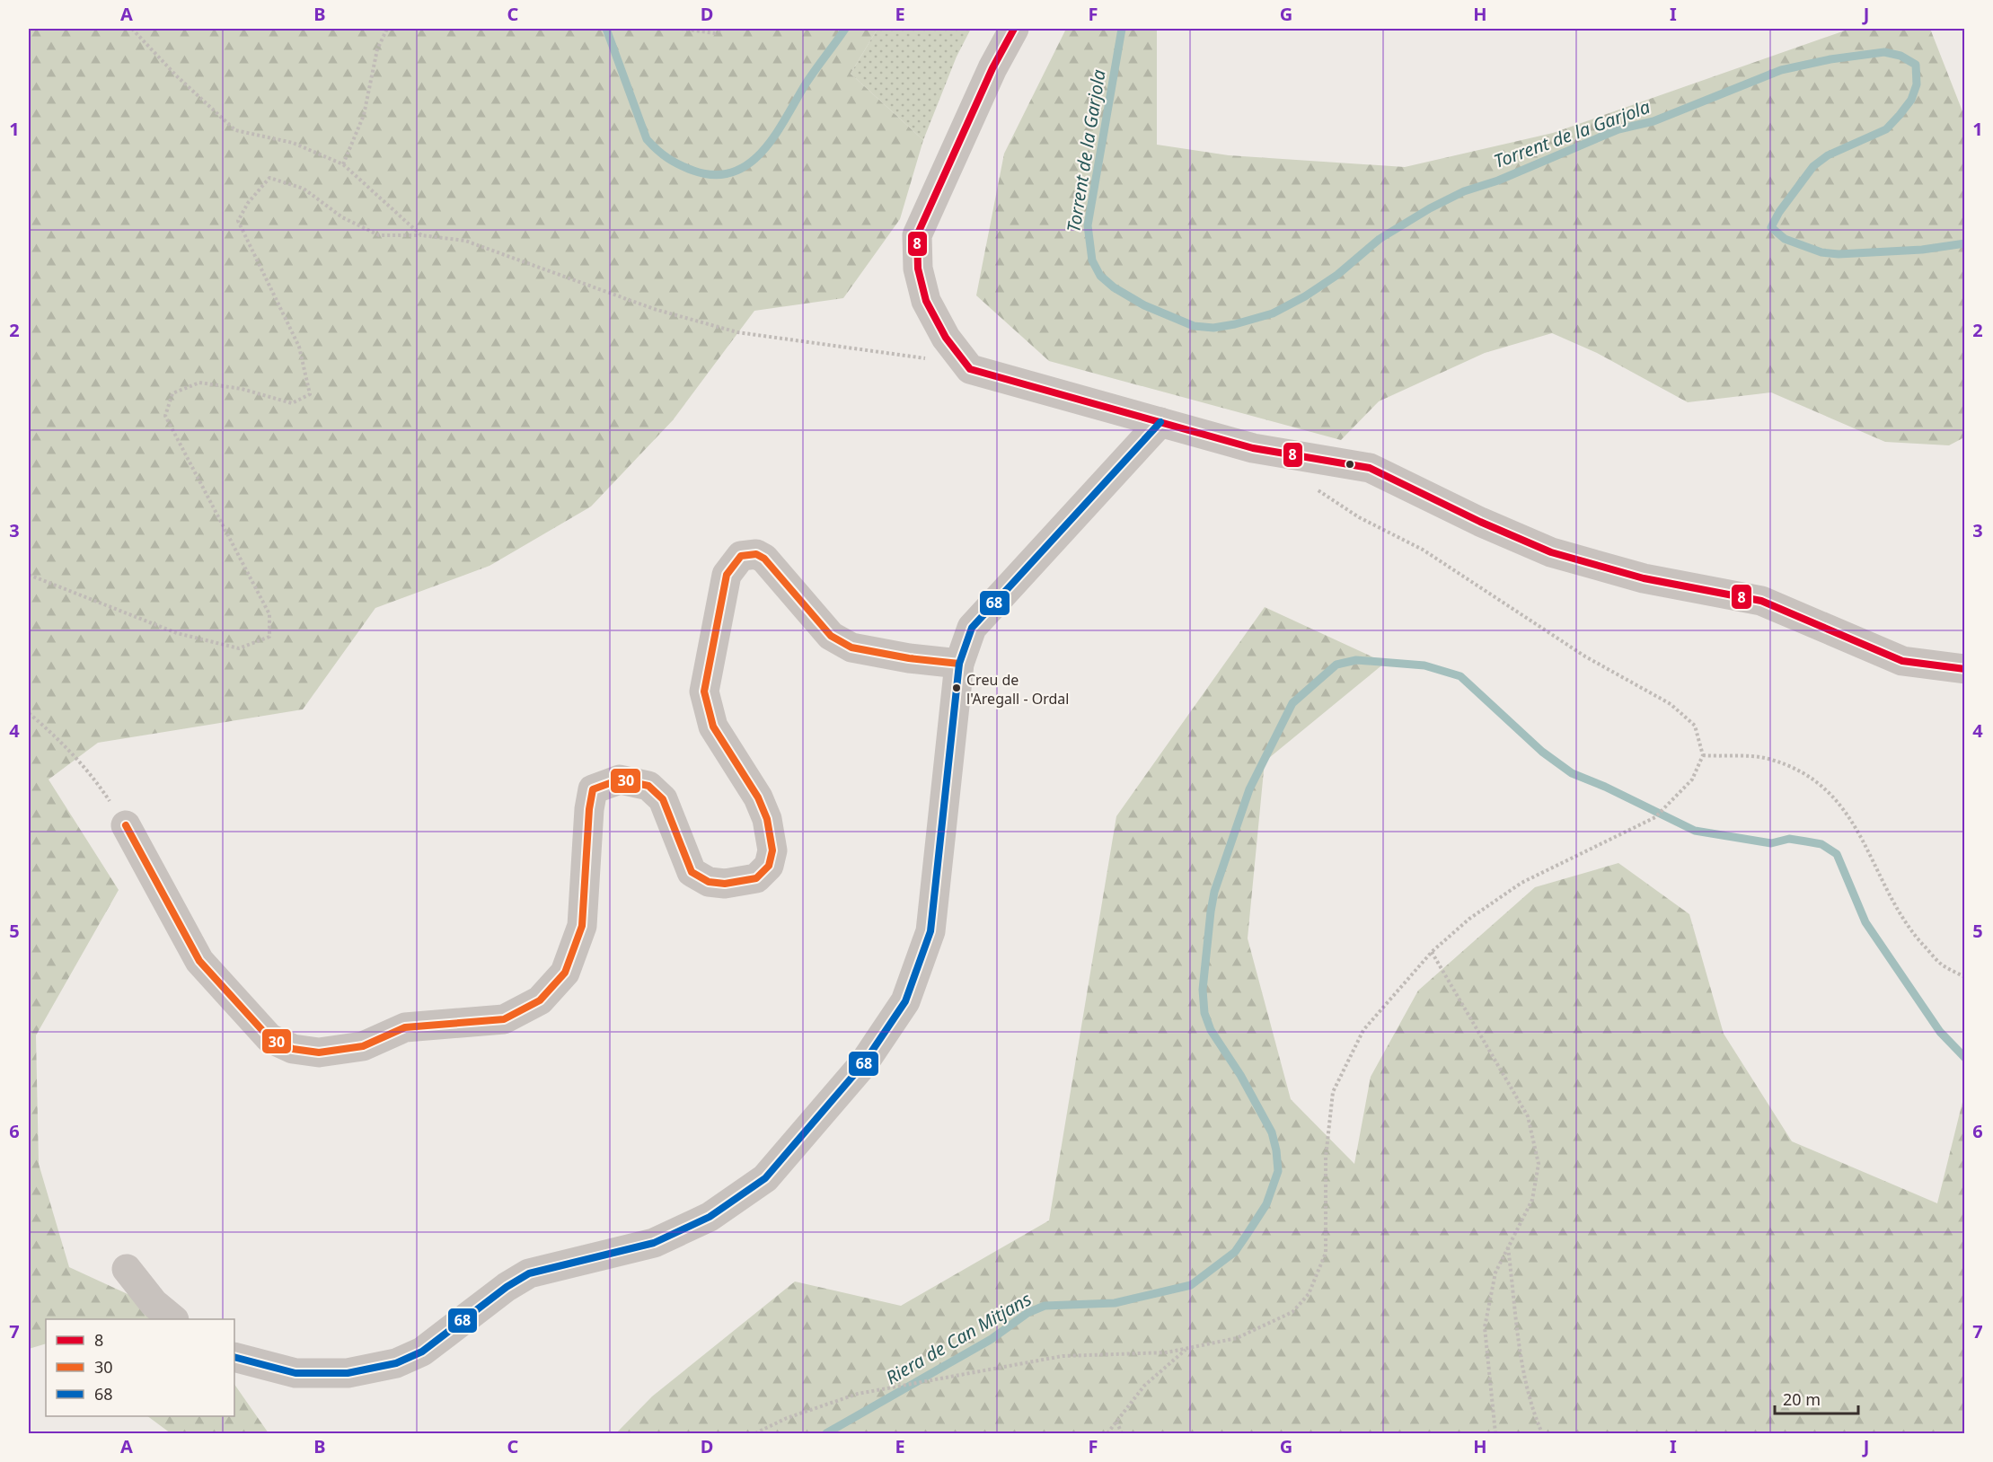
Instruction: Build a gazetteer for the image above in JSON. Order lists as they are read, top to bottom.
{
  "water": ["Torrent de la Garjola", "Riera de Can Mitjans"],
  "places": ["Creu de l'Aregall - Ordal"],
  "lines": ["transit line 8", "transit line 68", "transit line 30"],
  "legend": ["8", "30", "68"],
  "scale_bar": "20 m",
  "grid": {
    "columns": [
      "A",
      "B",
      "C",
      "D",
      "E",
      "F",
      "G",
      "H",
      "I",
      "J"
    ],
    "rows": [
      "1",
      "2",
      "3",
      "4",
      "5",
      "6",
      "7"
    ]
  }
}
